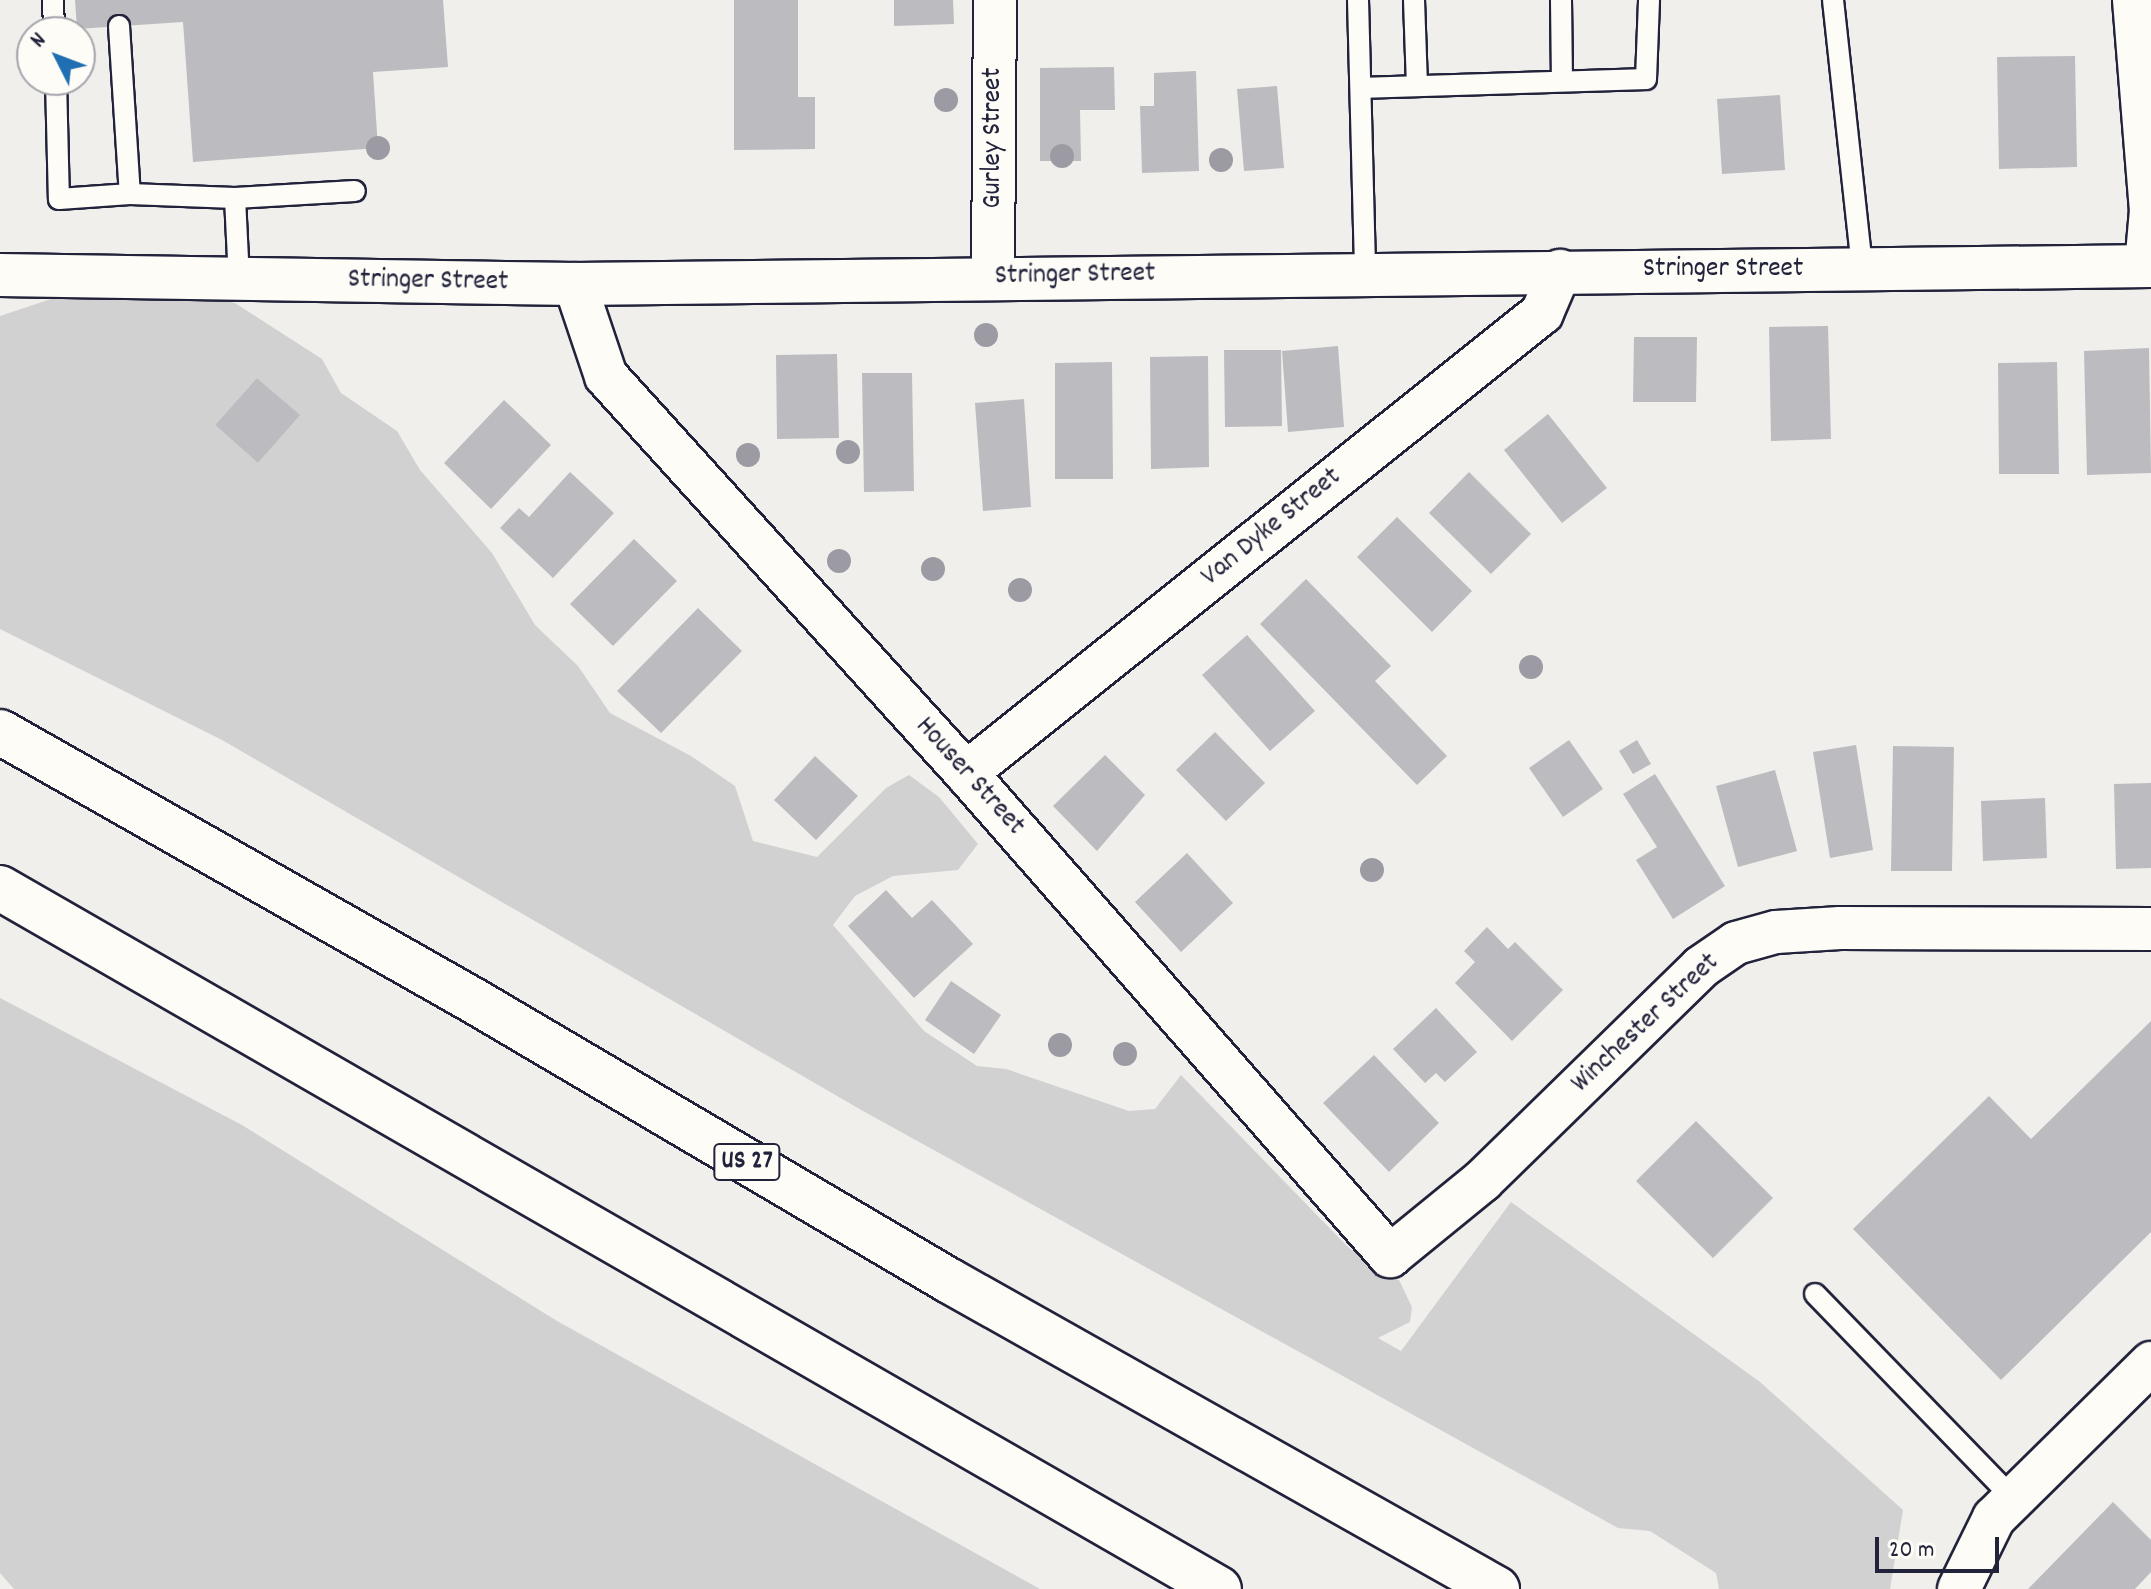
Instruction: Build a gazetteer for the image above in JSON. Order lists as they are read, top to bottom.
{
  "streets": {
    "highway": ["US 27"],
    "street": [
      "Gurley Street",
      "Stringer Street",
      "Van Dyke Street",
      "Houser Street",
      "Winchester Street"
    ]
  },
  "crossings": [
    ["Gurley Street", "Stringer Street"],
    ["Stringer Street", "Van Dyke Street"],
    ["Stringer Street", "Houser Street"],
    ["Van Dyke Street", "Houser Street"],
    ["Houser Street", "Winchester Street"]
  ],
  "scale_bar": "20 m",
  "north": "top left"
}
